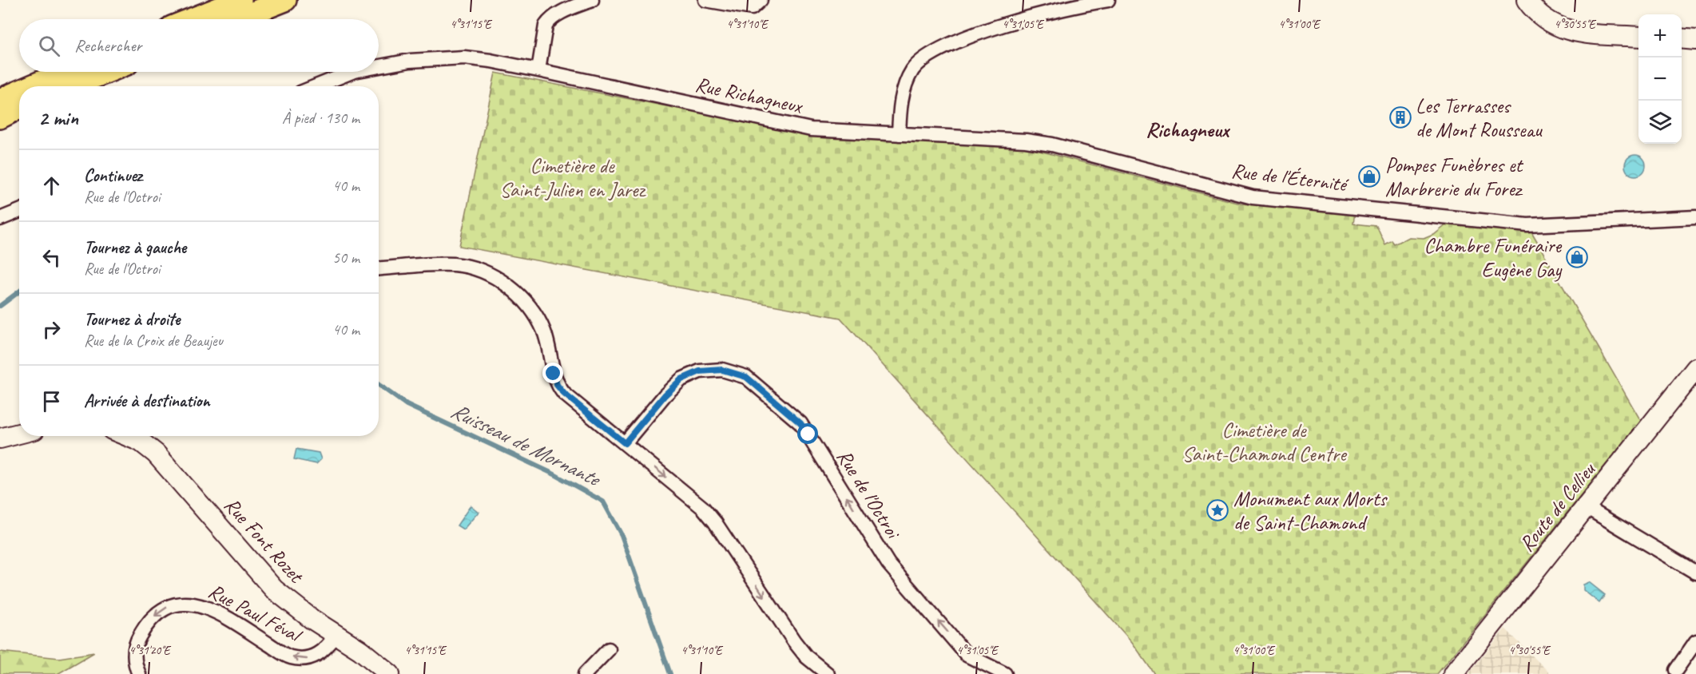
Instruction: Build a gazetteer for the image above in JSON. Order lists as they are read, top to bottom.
{
  "streets": {
    "main road": ["Route de Cellieu", "Rue Font Rozet"],
    "street": [
      "Rue Richagneux",
      "Rue de l'Éternité",
      "Rue de l'Octroi",
      "Rue Paul Féval"
    ]
  },
  "crossings": [
    ["Rue Richagneux", "Rue de l'Éternité"],
    ["Rue Font Rozet", "Rue Paul Féval"]
  ],
  "one_way": ["Rue de l'Octroi"],
  "districts": ["Richagneux"],
  "water": ["Ruisseau de Mornante"],
  "parks": ["Cimetière de Saint-Julien en Jarez", "Cimetière de Saint-Chamond Centre"],
  "places": {
    "building": ["Les Terrasses de Mont Rousseau"],
    "shop": ["Pompes Funèbres et Marbrerie du Forez", "Chambre Funéraire Eugène Gay"],
    "place": ["Monument aux Morts de Saint-Chamond"]
  },
  "page": {
    "map_buttons": ["+", "−"],
    "search": "Rechercher",
    "heading": ["2 min", "À pied · 130 m"],
    "list": [
      ["Continuez", "Rue de l'Octroi", "40 m"],
      ["Tournez à gauche", "Rue de l'Octroi", "50 m"],
      ["Tournez à droite", "Rue de la Croix de Beaujeu", "40 m"],
      "Arrivée à destination"
    ]
  },
  "coordinates": [
    "4°31'15\"E",
    "4°31'10\"E",
    "4°31'05\"E",
    "4°31'00\"E",
    "4°30'55\"E",
    "4°31'20\"E"
  ]
}
